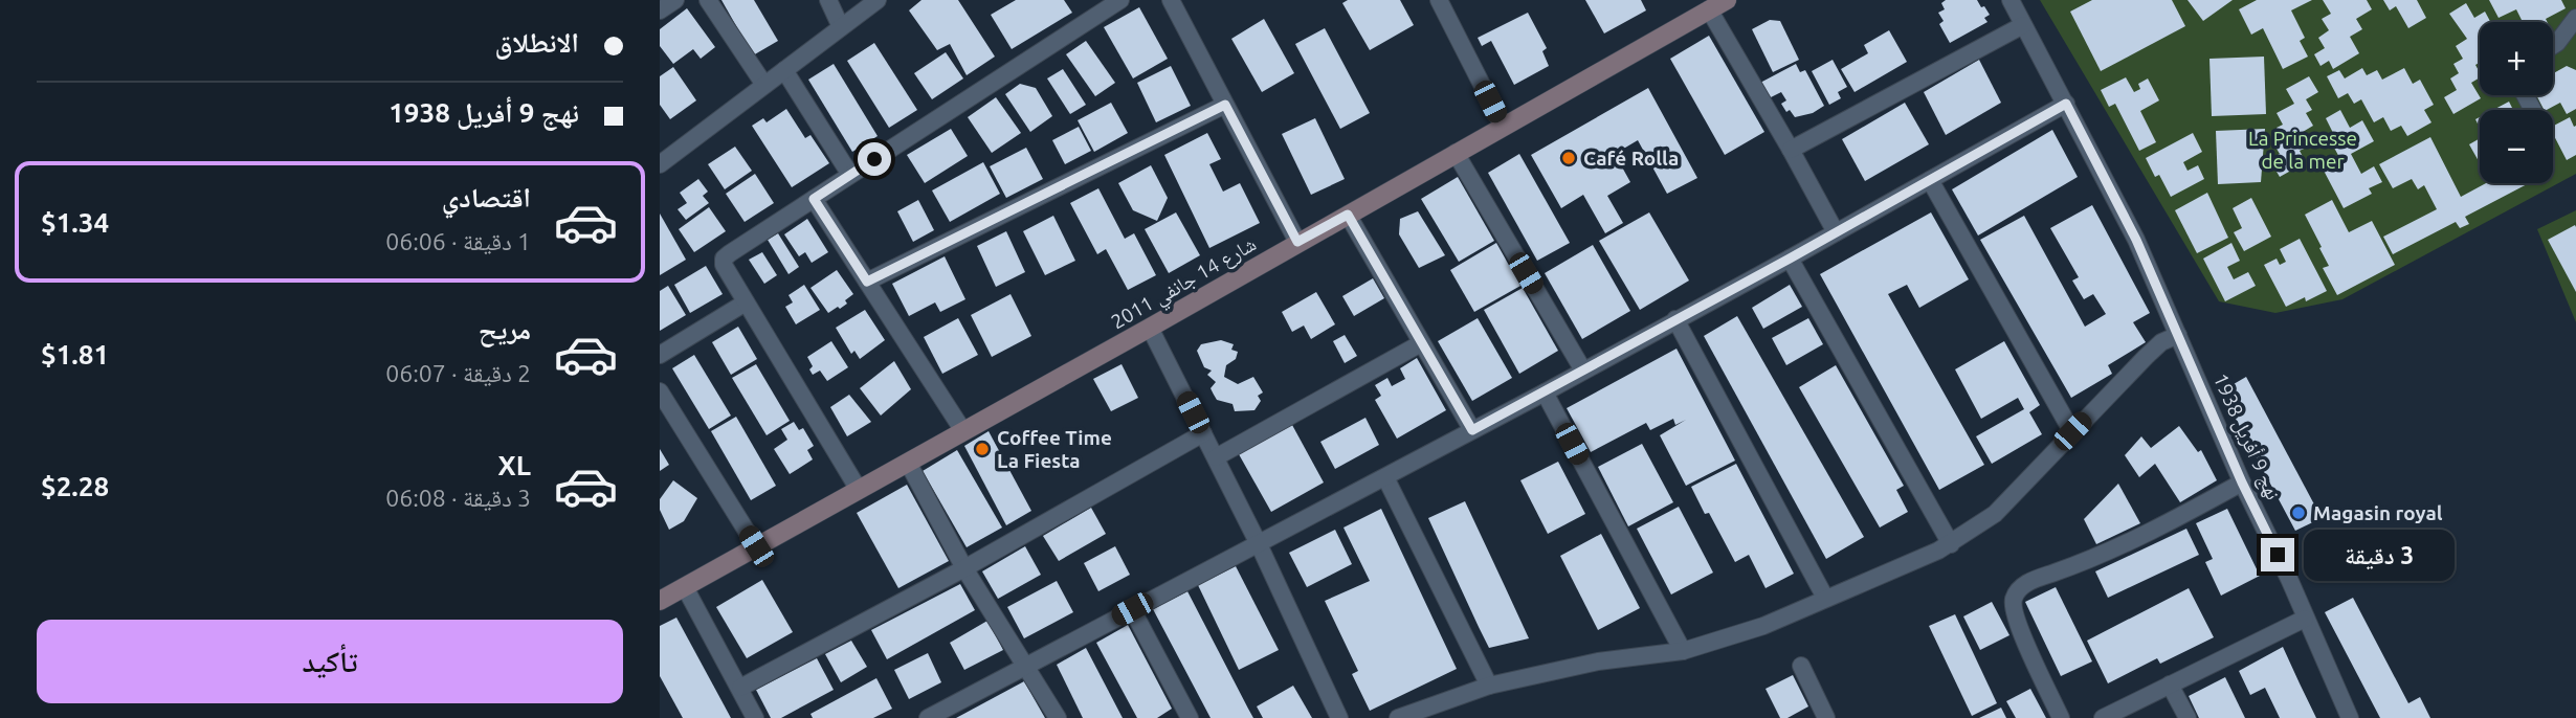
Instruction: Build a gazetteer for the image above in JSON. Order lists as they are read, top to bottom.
{
  "streets": {
    "street": ["شارع 14 جانفي 2011", "نهج 9 أفريل 1938"]
  },
  "parks": ["La Princesse de la mer"],
  "places": ["Café Rolla", "Coffee Time La Fiesta", "Magasin royal"],
  "page": {
    "banner": ["الانطلاق", "نهج 9 أفريل 1938"],
    "map_buttons": ["+", "−"],
    "list": [
      {
        "name": "اقتصادي",
        "note": "1 دقيقة · 06:06",
        "value": "$1.34"
      },
      {
        "name": "مريح",
        "note": "2 دقيقة · 06:07",
        "value": "$1.81"
      },
      {
        "name": "XL",
        "note": "3 دقيقة · 06:08",
        "value": "$2.28"
      }
    ],
    "bubble": "3 دقيقة",
    "buttons": "تأكيد"
  }
}
